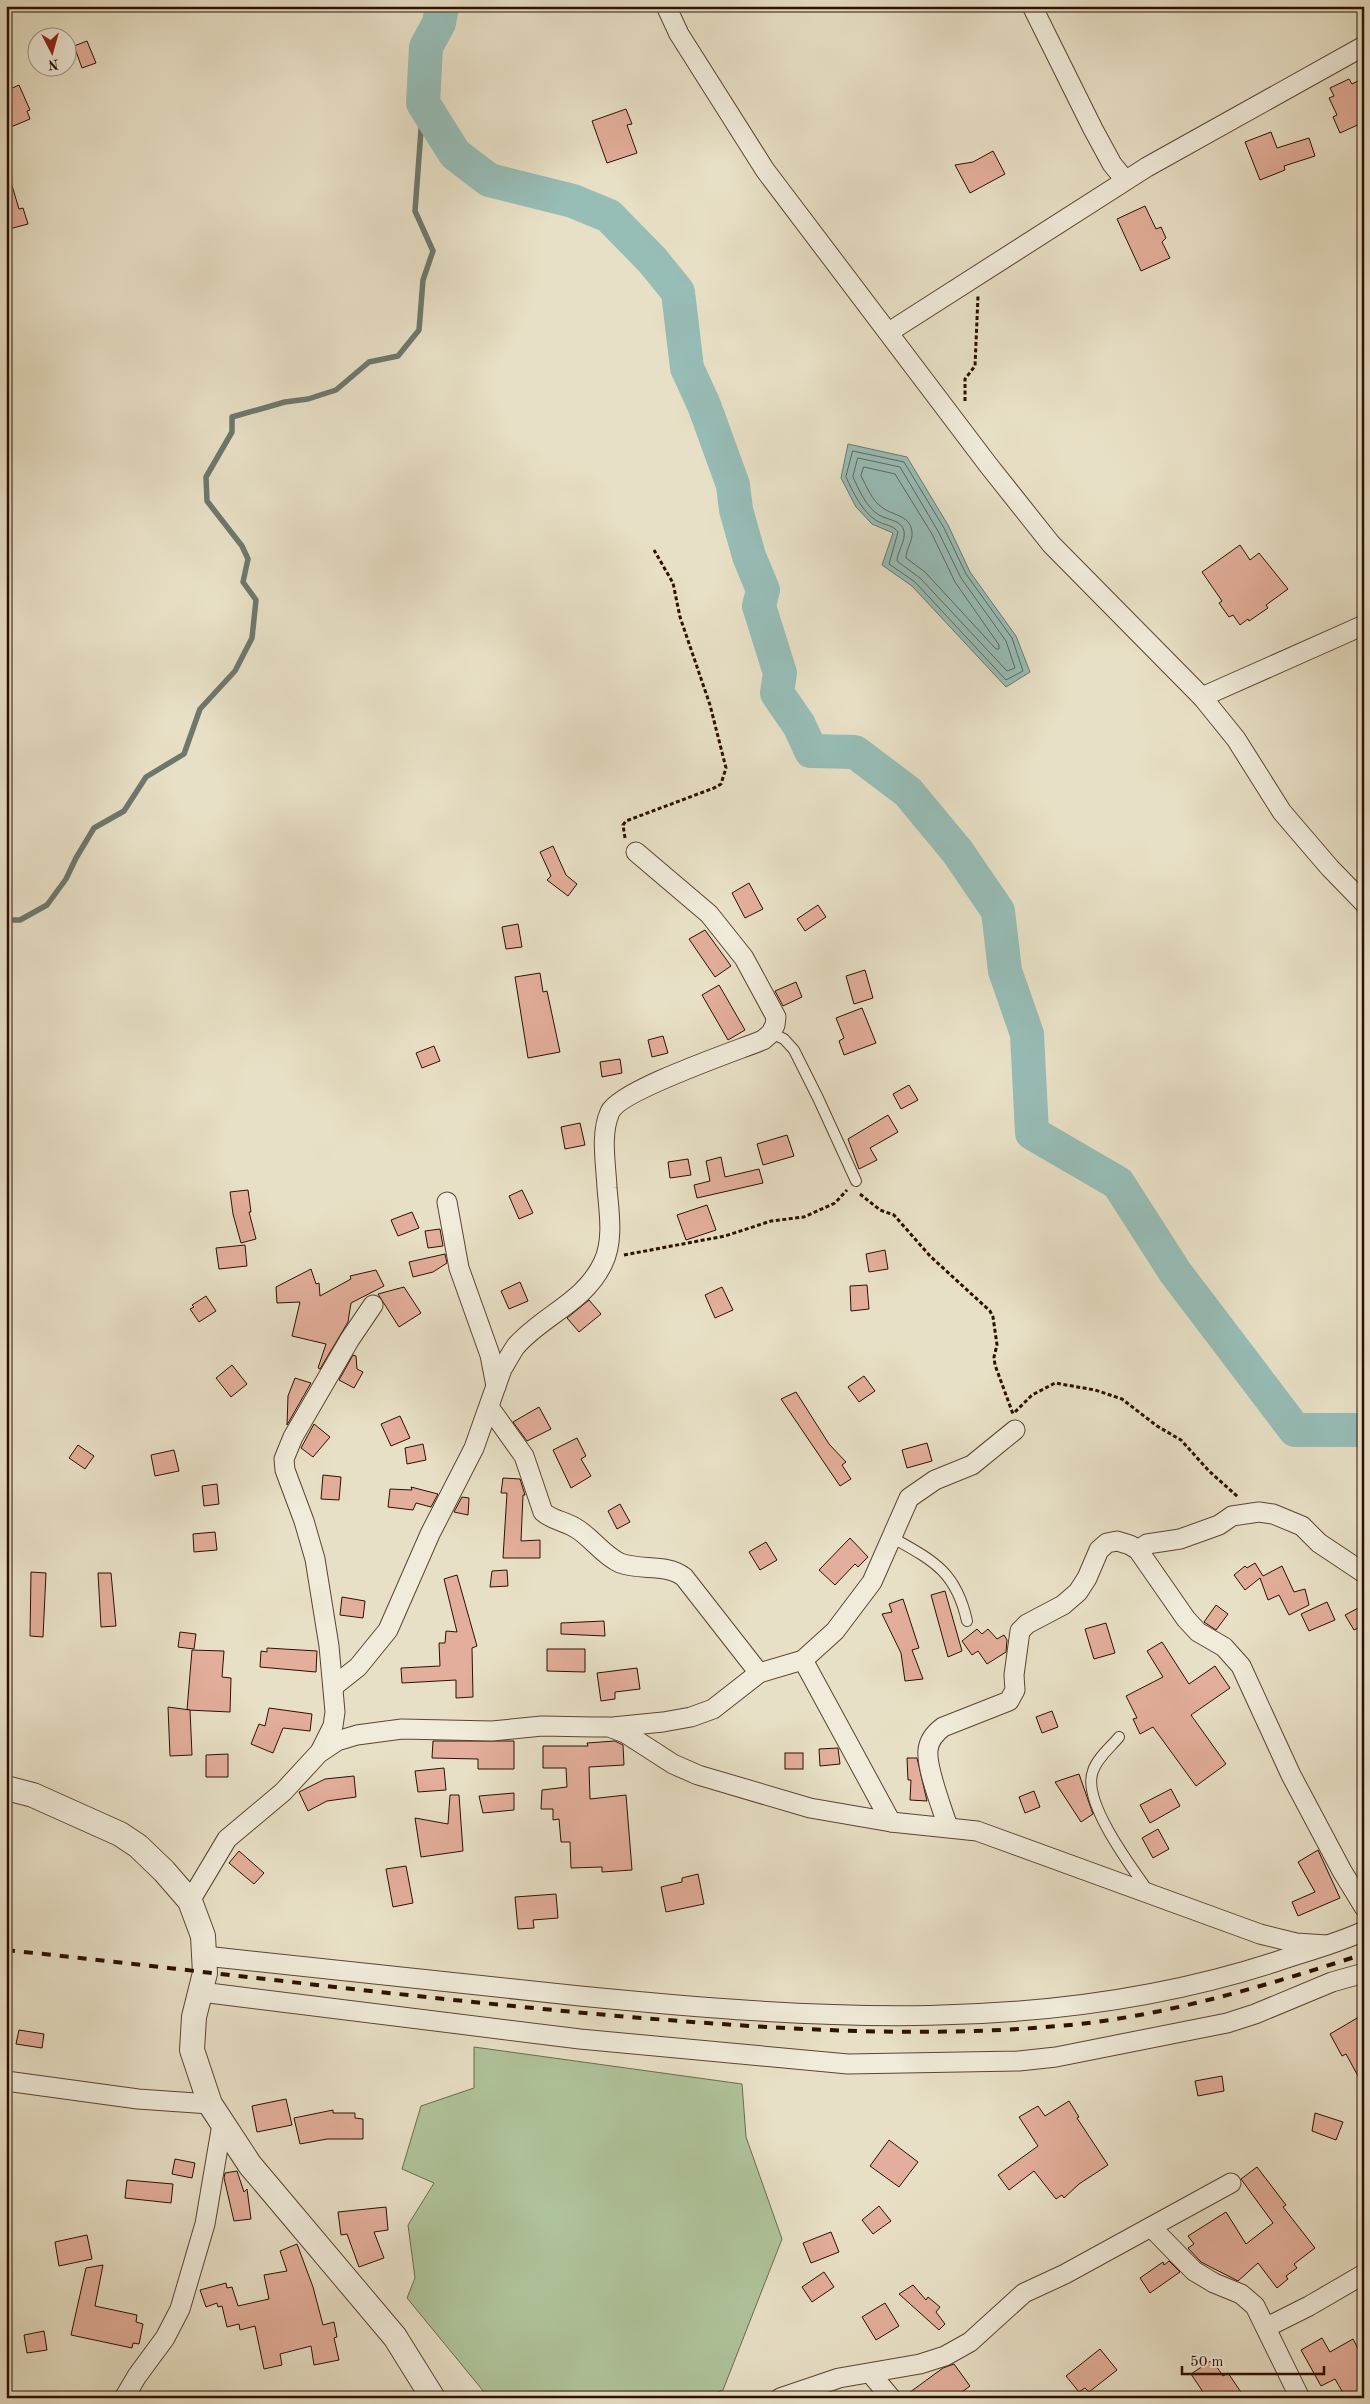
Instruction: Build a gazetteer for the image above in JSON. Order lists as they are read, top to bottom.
{
  "scale_bar": "50 m",
  "north": "bottom"
}
